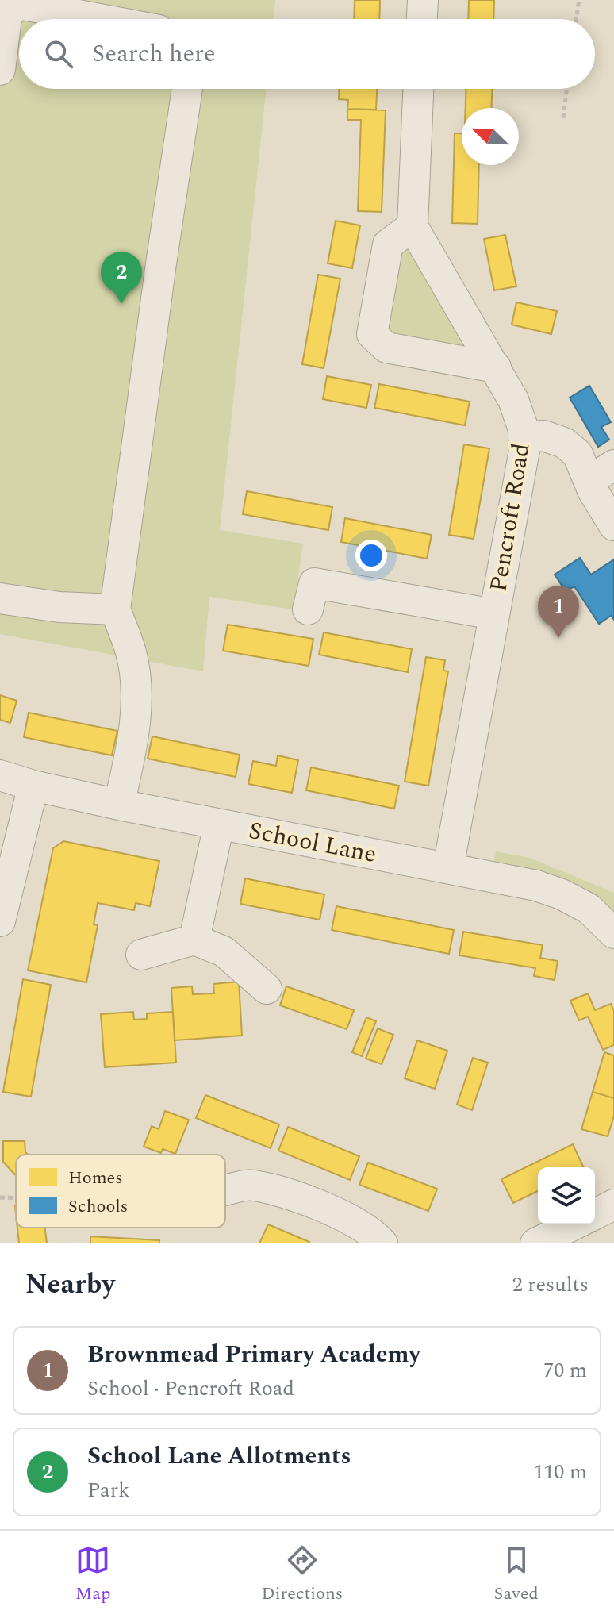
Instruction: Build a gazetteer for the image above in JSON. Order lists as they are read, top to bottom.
{
  "streets": {
    "street": ["Pencroft Road", "School Lane"]
  },
  "crossings": [
    ["Pencroft Road", "School Lane"]
  ],
  "legend": ["Homes", "Schools"],
  "north": "top left",
  "page": {
    "search": "Search here",
    "pins": ["2", "1"],
    "heading": ["Nearby", "2 results"],
    "list": [
      {
        "mark": "1",
        "name": "Brownmead Primary Academy",
        "note": "School · Pencroft Road",
        "value": "70 m"
      },
      {
        "mark": "2",
        "name": "School Lane Allotments",
        "note": "Park",
        "value": "110 m"
      }
    ],
    "nav": ["Map", "Directions", "Saved"]
  }
}
